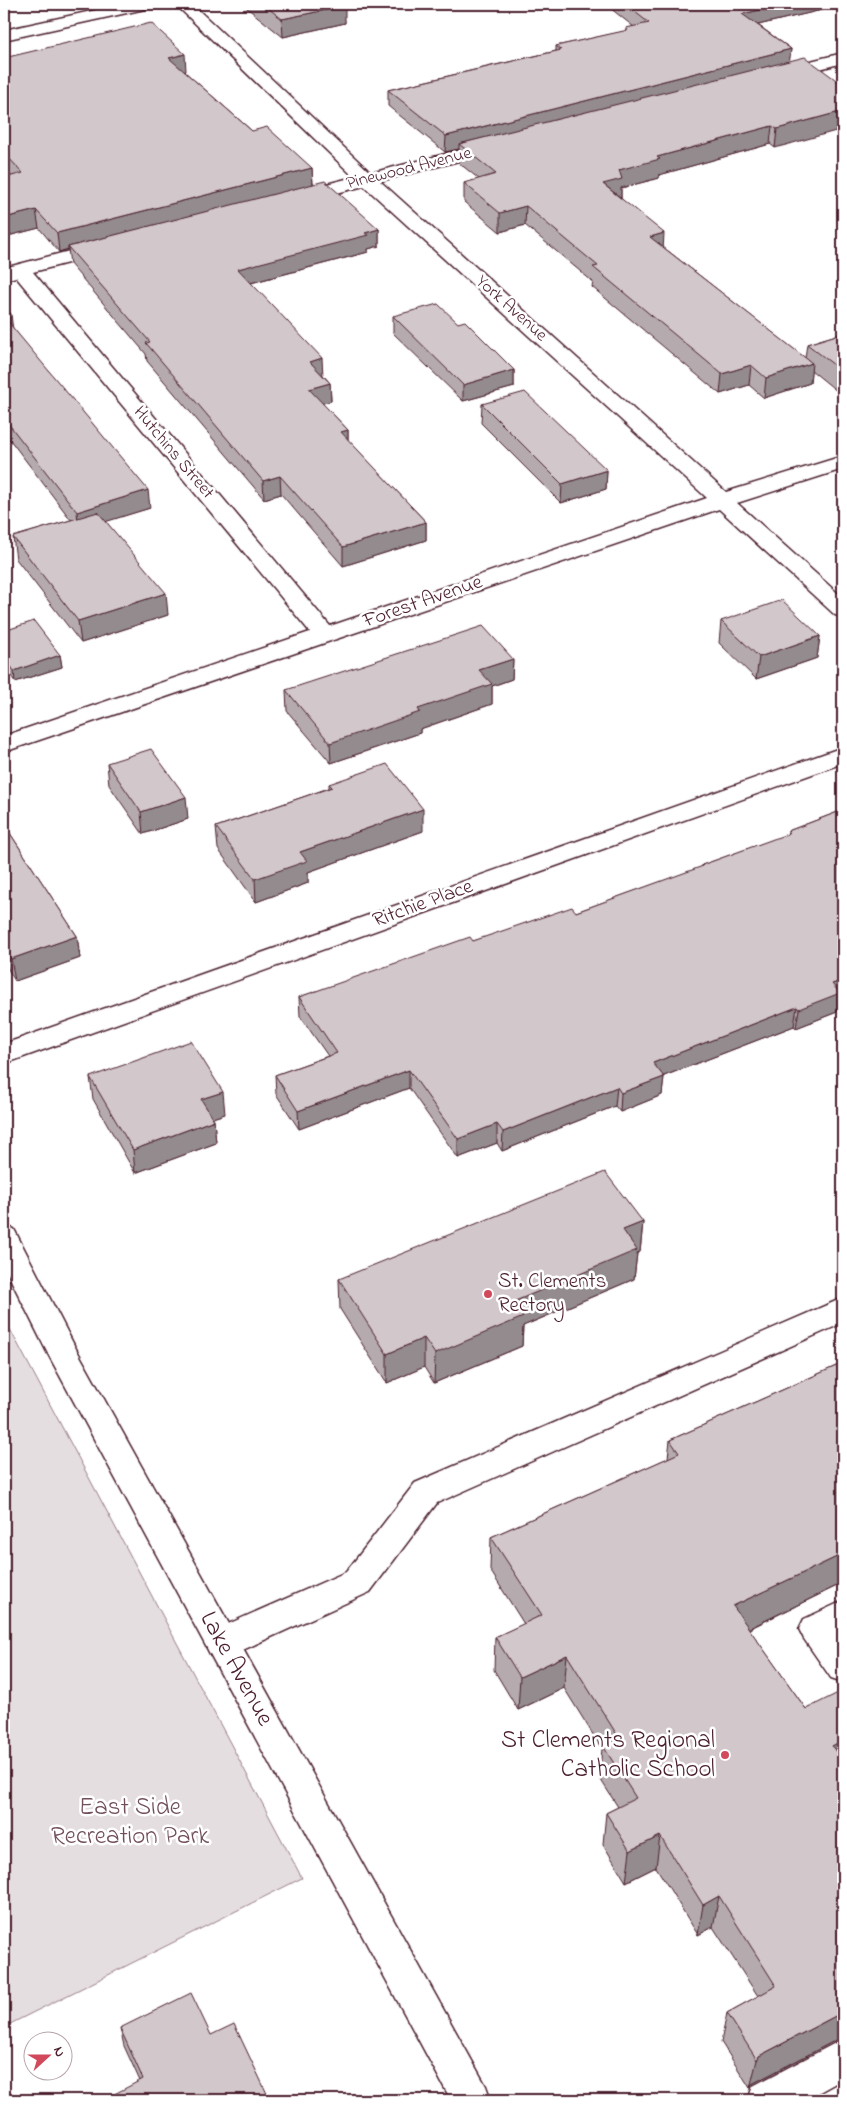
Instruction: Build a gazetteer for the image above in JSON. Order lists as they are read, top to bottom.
{
  "streets": {
    "street": [
      "Pinewood Avenue",
      "York Avenue",
      "Hutchins Street",
      "Forest Avenue",
      "Ritchie Place",
      "Lake Avenue"
    ]
  },
  "crossings": [
    ["Pinewood Avenue", "York Avenue"],
    ["York Avenue", "Forest Avenue"],
    ["Hutchins Street", "Forest Avenue"]
  ],
  "parks": ["East Side Recreation Park"],
  "places": ["St. Clements Rectory", "St Clements Regional Catholic School"],
  "north": "right"
}
